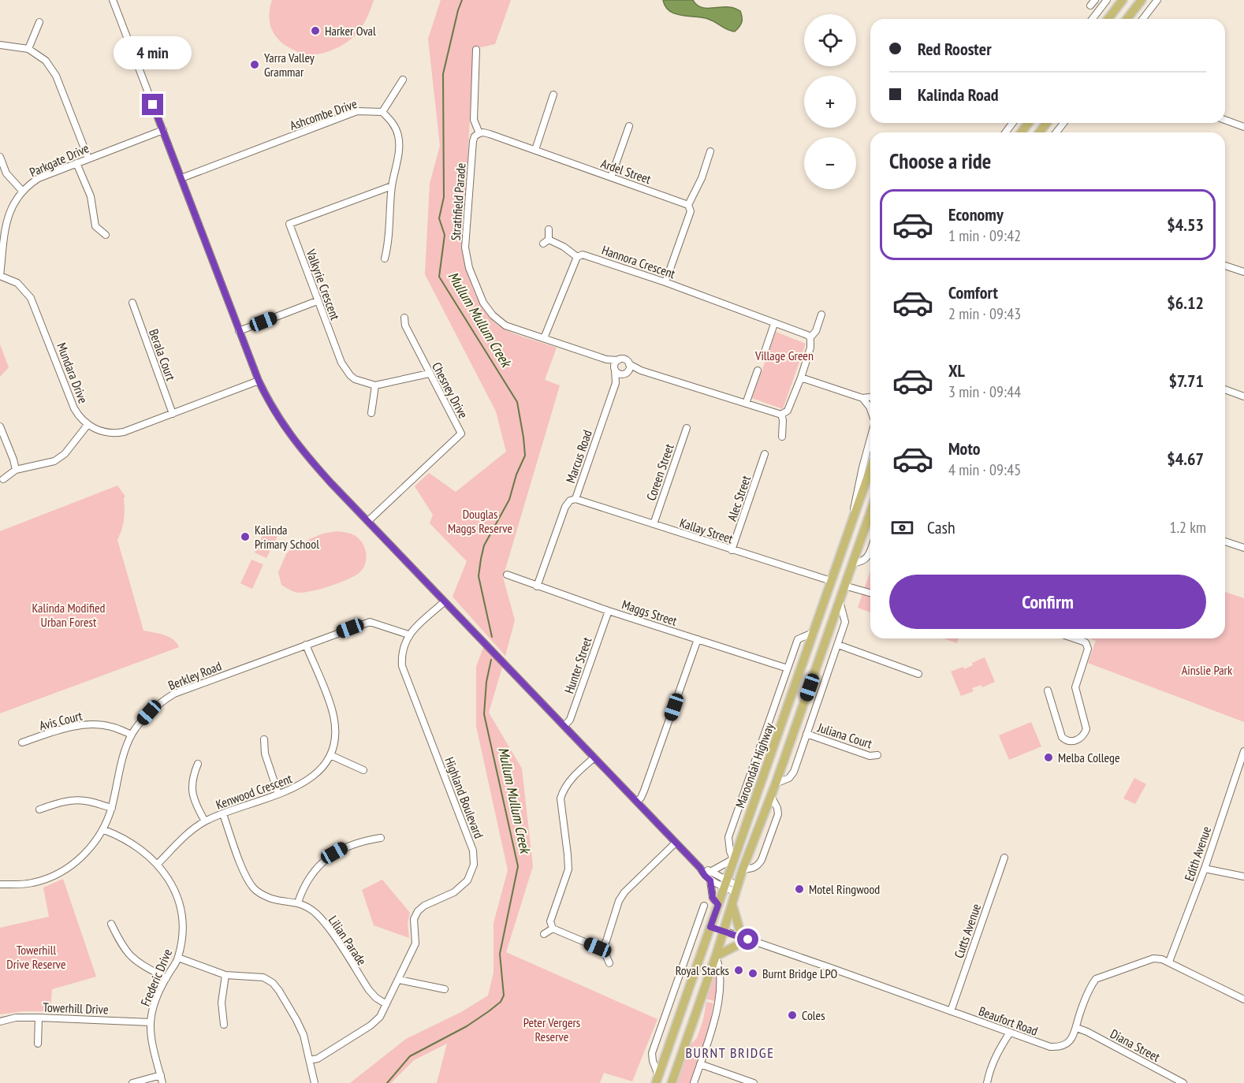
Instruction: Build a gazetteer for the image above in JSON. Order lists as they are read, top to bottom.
{
  "streets": {
    "highway": ["Maroondah Highway"],
    "street": [
      "Ashcombe Drive",
      "Parkgate Drive",
      "Ardel Street",
      "Strathfield Parade",
      "Hannora Crescent",
      "Valkyrie Crescent",
      "Berala Court",
      "Mundara Drive",
      "Chesney Drive",
      "Marcus Road",
      "Coreen Street",
      "Alec Street",
      "Kallay Street",
      "Maggs Street",
      "Hunter Street",
      "Berkley Road",
      "Avis Court",
      "Juliana Court",
      "Kenwood Crescent",
      "Highland Boulevard",
      "Edith Avenue",
      "Cutts Avenue",
      "Lilian Parade",
      "Frederic Drive",
      "Towerhill Drive",
      "Beaufort Road",
      "Diana Street"
    ]
  },
  "crossings": [
    ["Parkgate Drive", "Mundara Drive"],
    ["Ardel Street", "Strathfield Parade"],
    ["Strathfield Parade", "Marcus Road"],
    ["Marcus Road", "Kallay Street"],
    ["Marcus Road", "Maggs Street"],
    ["Coreen Street", "Kallay Street"],
    ["Alec Street", "Kallay Street"],
    ["Kallay Street", "Maroondah Highway"],
    ["Maggs Street", "Hunter Street"],
    ["Berkley Road", "Avis Court"],
    ["Berkley Road", "Kenwood Crescent"],
    ["Berkley Road", "Highland Boulevard"],
    ["Berkley Road", "Frederic Drive"],
    ["Maroondah Highway", "Beaufort Road"],
    ["Kenwood Crescent", "Lilian Parade"],
    ["Kenwood Crescent", "Frederic Drive"],
    ["Highland Boulevard", "Lilian Parade"],
    ["Edith Avenue", "Beaufort Road"],
    ["Cutts Avenue", "Beaufort Road"],
    ["Frederic Drive", "Towerhill Drive"],
    ["Beaufort Road", "Diana Street"]
  ],
  "districts": ["BURNT BRIDGE"],
  "water": ["Mullum Mullum Creek"],
  "parks": [
    "Village Green",
    "Douglas Maggs Reserve",
    "Kalinda Modified Urban Forest",
    "Ainslie Park",
    "Towerhill Drive Reserve",
    "Peter Vergers Reserve"
  ],
  "places": [
    "Harker Oval",
    "Yarra Valley Grammar",
    "Kalinda Primary School",
    "Melba College",
    "Motel Ringwood",
    "Royal Stacks",
    "Burnt Bridge LPO",
    "Coles"
  ],
  "page": {
    "map_buttons": ["+", "−"],
    "banner": ["Red Rooster", "Kalinda Road"],
    "bubble": "4 min",
    "heading": "Choose a ride",
    "list": [
      {
        "name": "Economy",
        "note": "1 min · 09:42",
        "value": "$4.53"
      },
      {
        "name": "Comfort",
        "note": "2 min · 09:43",
        "value": "$6.12"
      },
      {
        "name": "XL",
        "note": "3 min · 09:44",
        "value": "$7.71"
      },
      {
        "name": "Moto",
        "note": "4 min · 09:45",
        "value": "$4.67"
      }
    ],
    "pay": ["Cash", "1.2 km"],
    "buttons": "Confirm"
  }
}
